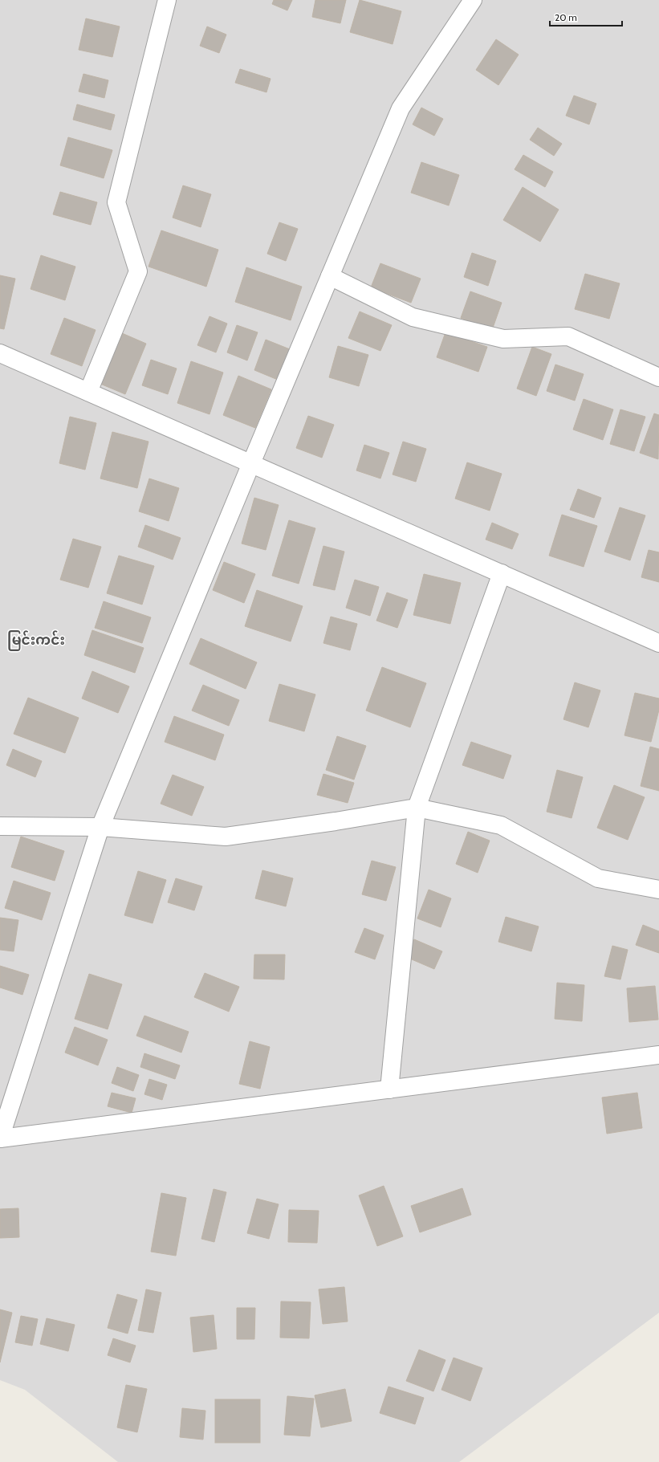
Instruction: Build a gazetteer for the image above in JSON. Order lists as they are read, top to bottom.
{
  "districts": ["မြင်းကင်း"],
  "scale_bar": "20 m"
}
